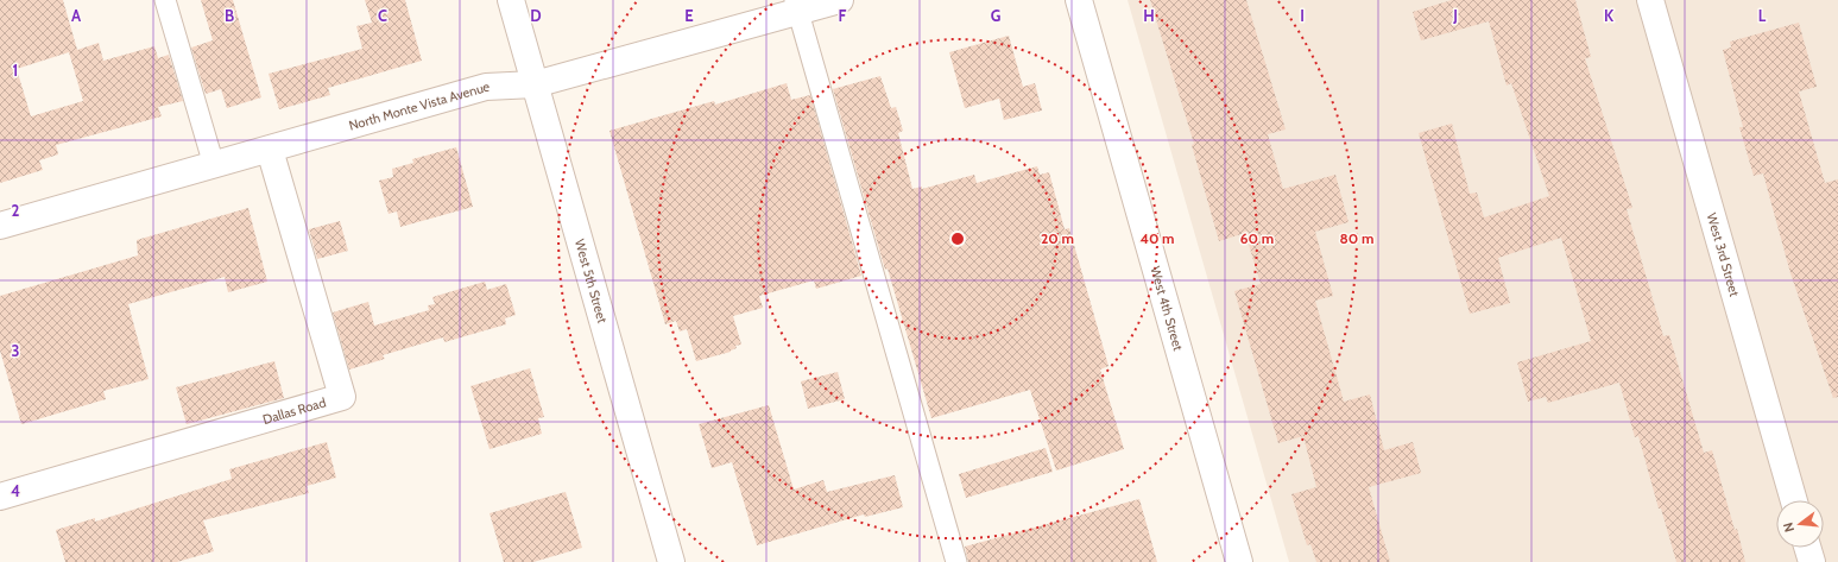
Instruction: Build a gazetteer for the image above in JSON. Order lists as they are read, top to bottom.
{
  "streets": {
    "street": [
      "North Monte Vista Avenue",
      "West 3rd Street",
      "West 5th Street",
      "West 4th Street",
      "Dallas Road"
    ]
  },
  "crossings": [
    ["North Monte Vista Avenue", "West 5th Street"],
    ["North Monte Vista Avenue", "Dallas Road"]
  ],
  "north": "left",
  "grid": {
    "columns": [
      "A",
      "B",
      "C",
      "D",
      "E",
      "F",
      "G",
      "H",
      "I",
      "J",
      "K",
      "L"
    ],
    "rows": [
      "1",
      "2",
      "3",
      "4"
    ]
  },
  "rings": [
    "20 m",
    "40 m",
    "60 m",
    "80 m"
  ]
}
